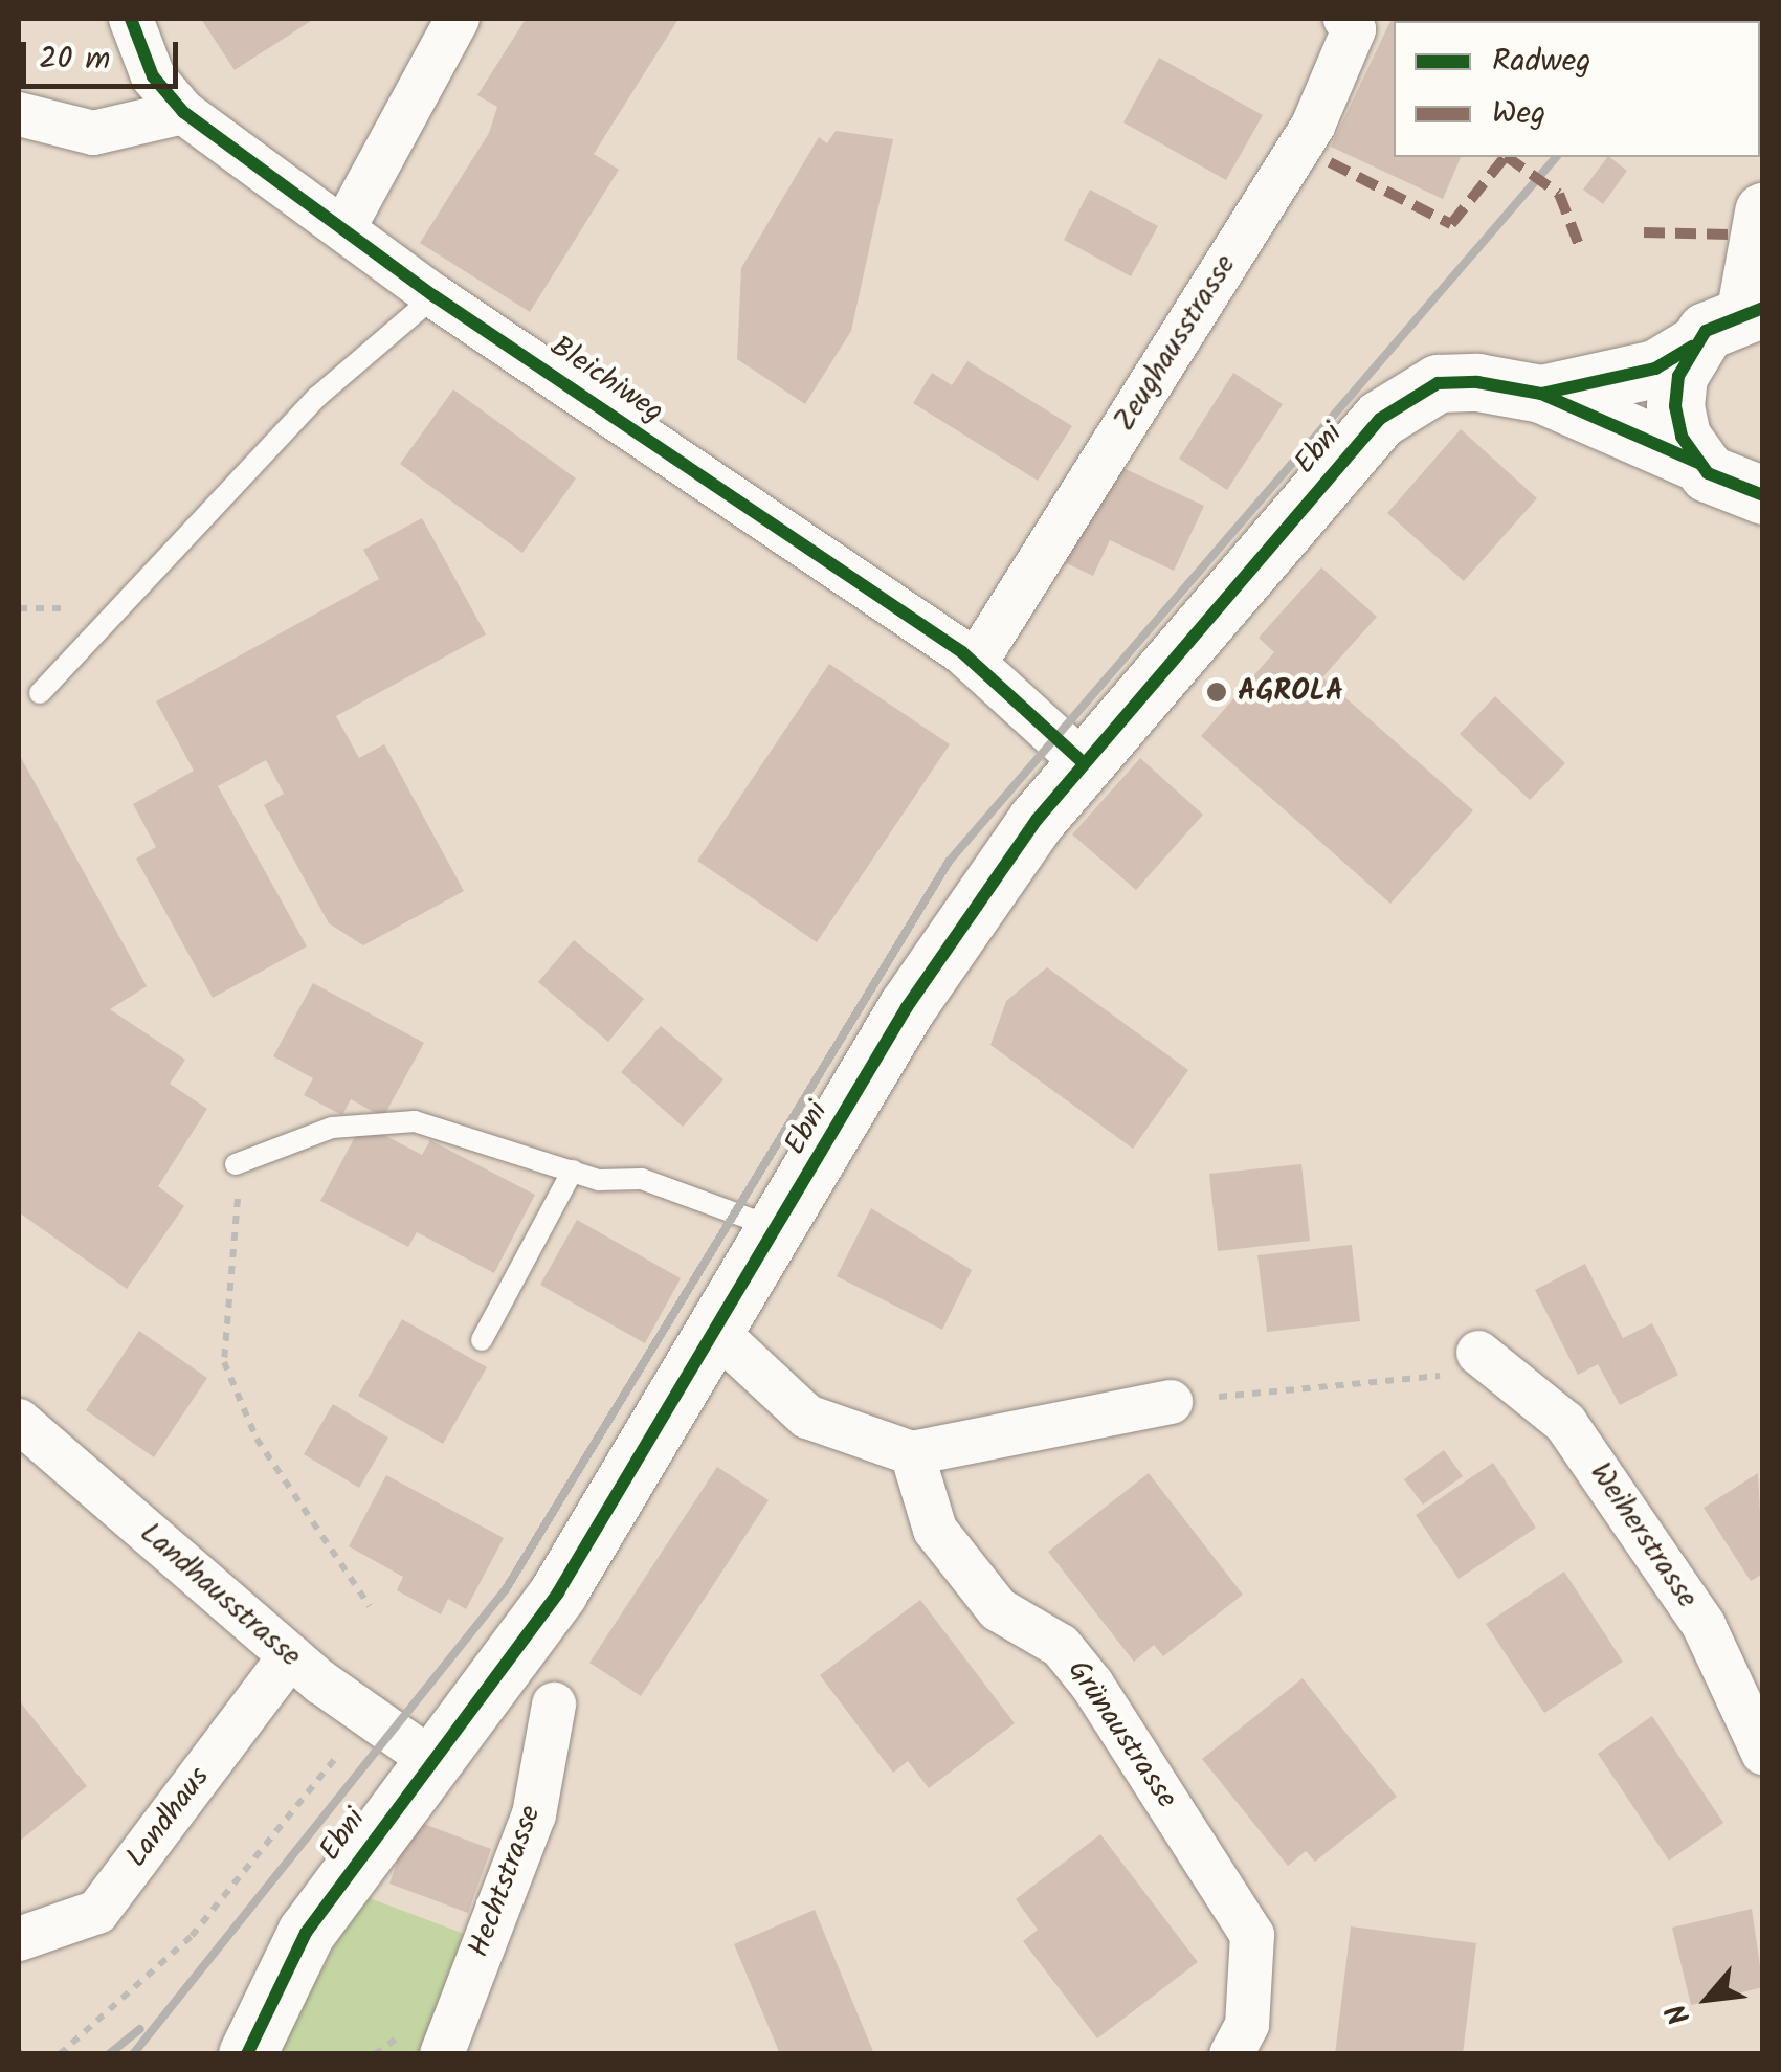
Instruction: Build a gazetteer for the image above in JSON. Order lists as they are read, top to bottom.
{
  "streets": {
    "main road": ["Ebni"],
    "street": [
      "Zeughausstrasse",
      "Bleichiweg",
      "Weiherstrasse",
      "Landhausstrasse",
      "Grünaustrasse",
      "Landhaus",
      "Hechtstrasse"
    ]
  },
  "crossings": [
    ["Zeughausstrasse", "Bleichiweg"],
    ["Bleichiweg", "Ebni"],
    ["Ebni", "Landhausstrasse"],
    ["Landhausstrasse", "Landhaus"]
  ],
  "places": ["AGROLA"],
  "legend": ["Radweg", "Weg"],
  "scale_bar": "20 m",
  "north": "bottom left"
}
